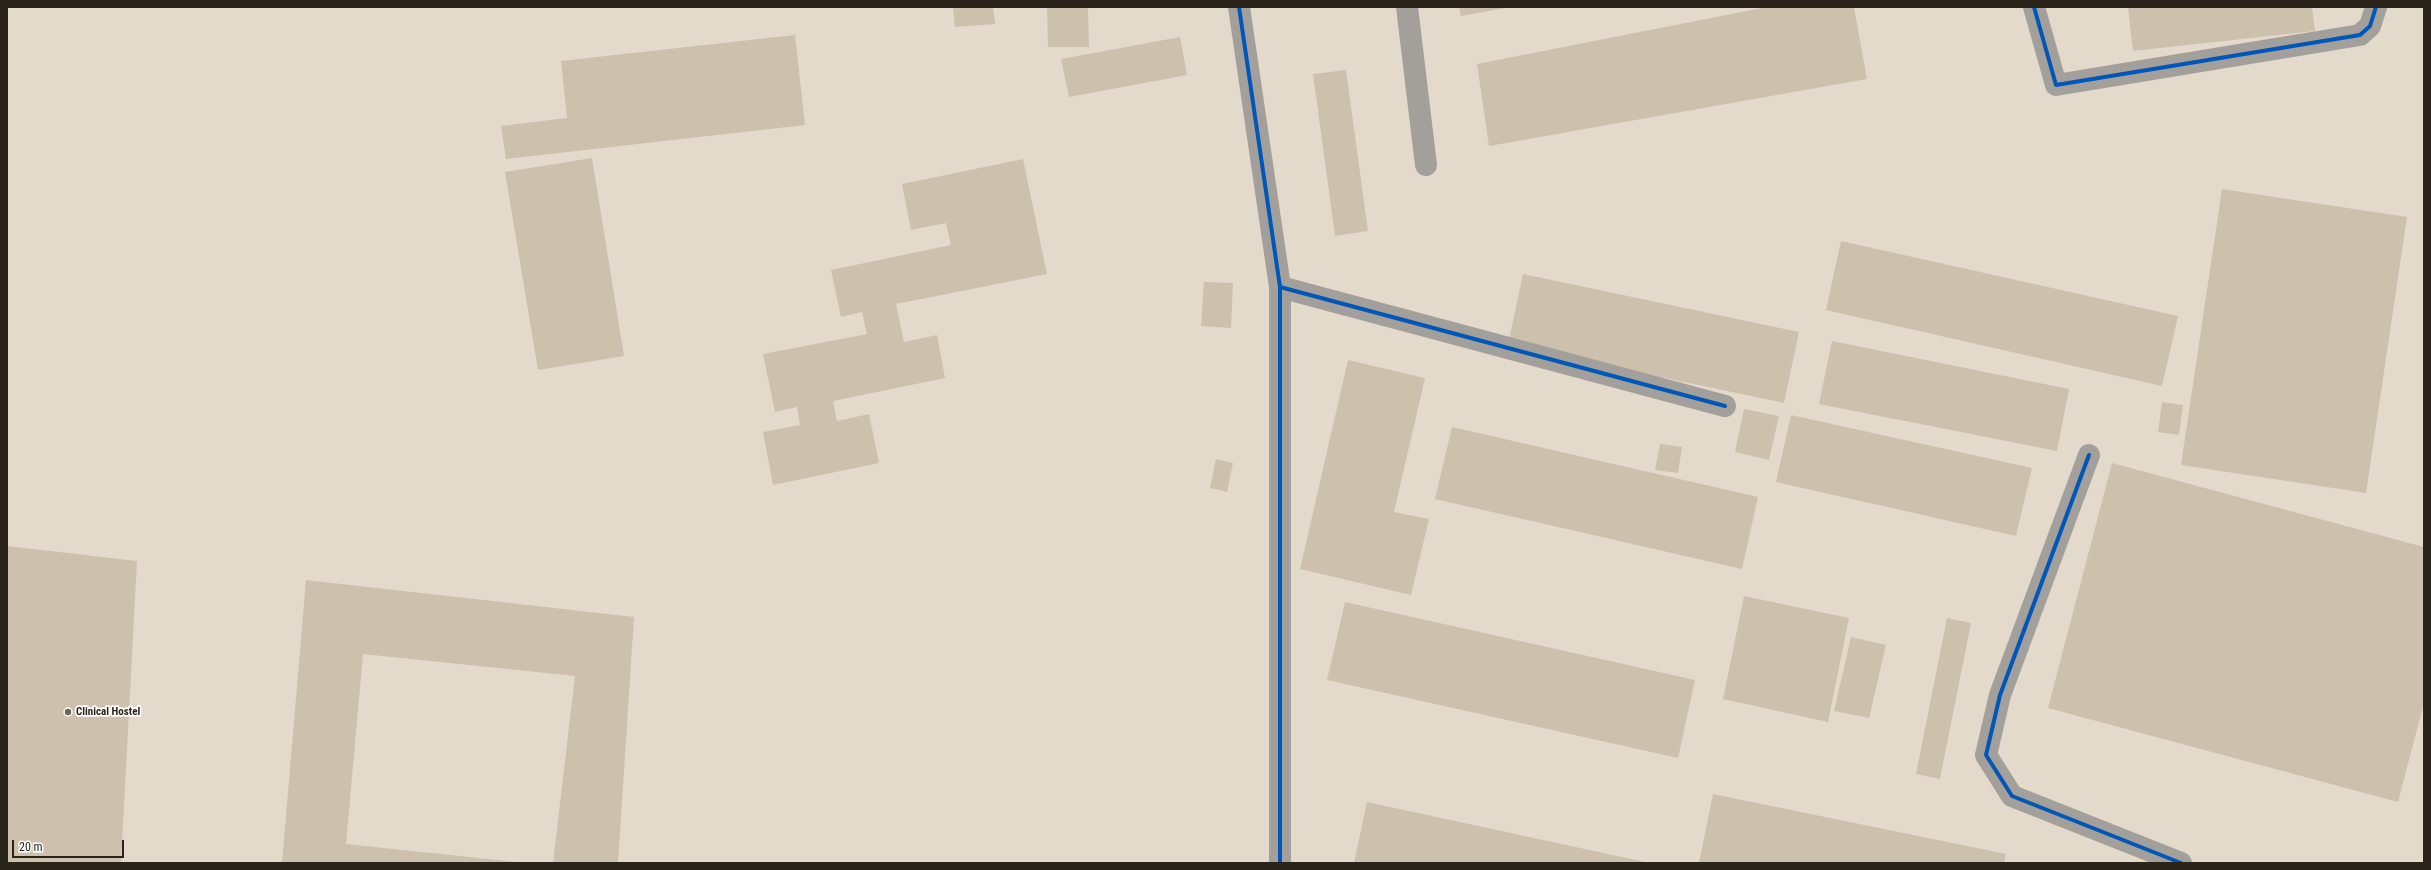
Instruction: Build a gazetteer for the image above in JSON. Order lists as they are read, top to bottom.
{
  "places": ["Clinical Hostel"],
  "scale_bar": "20 m"
}
